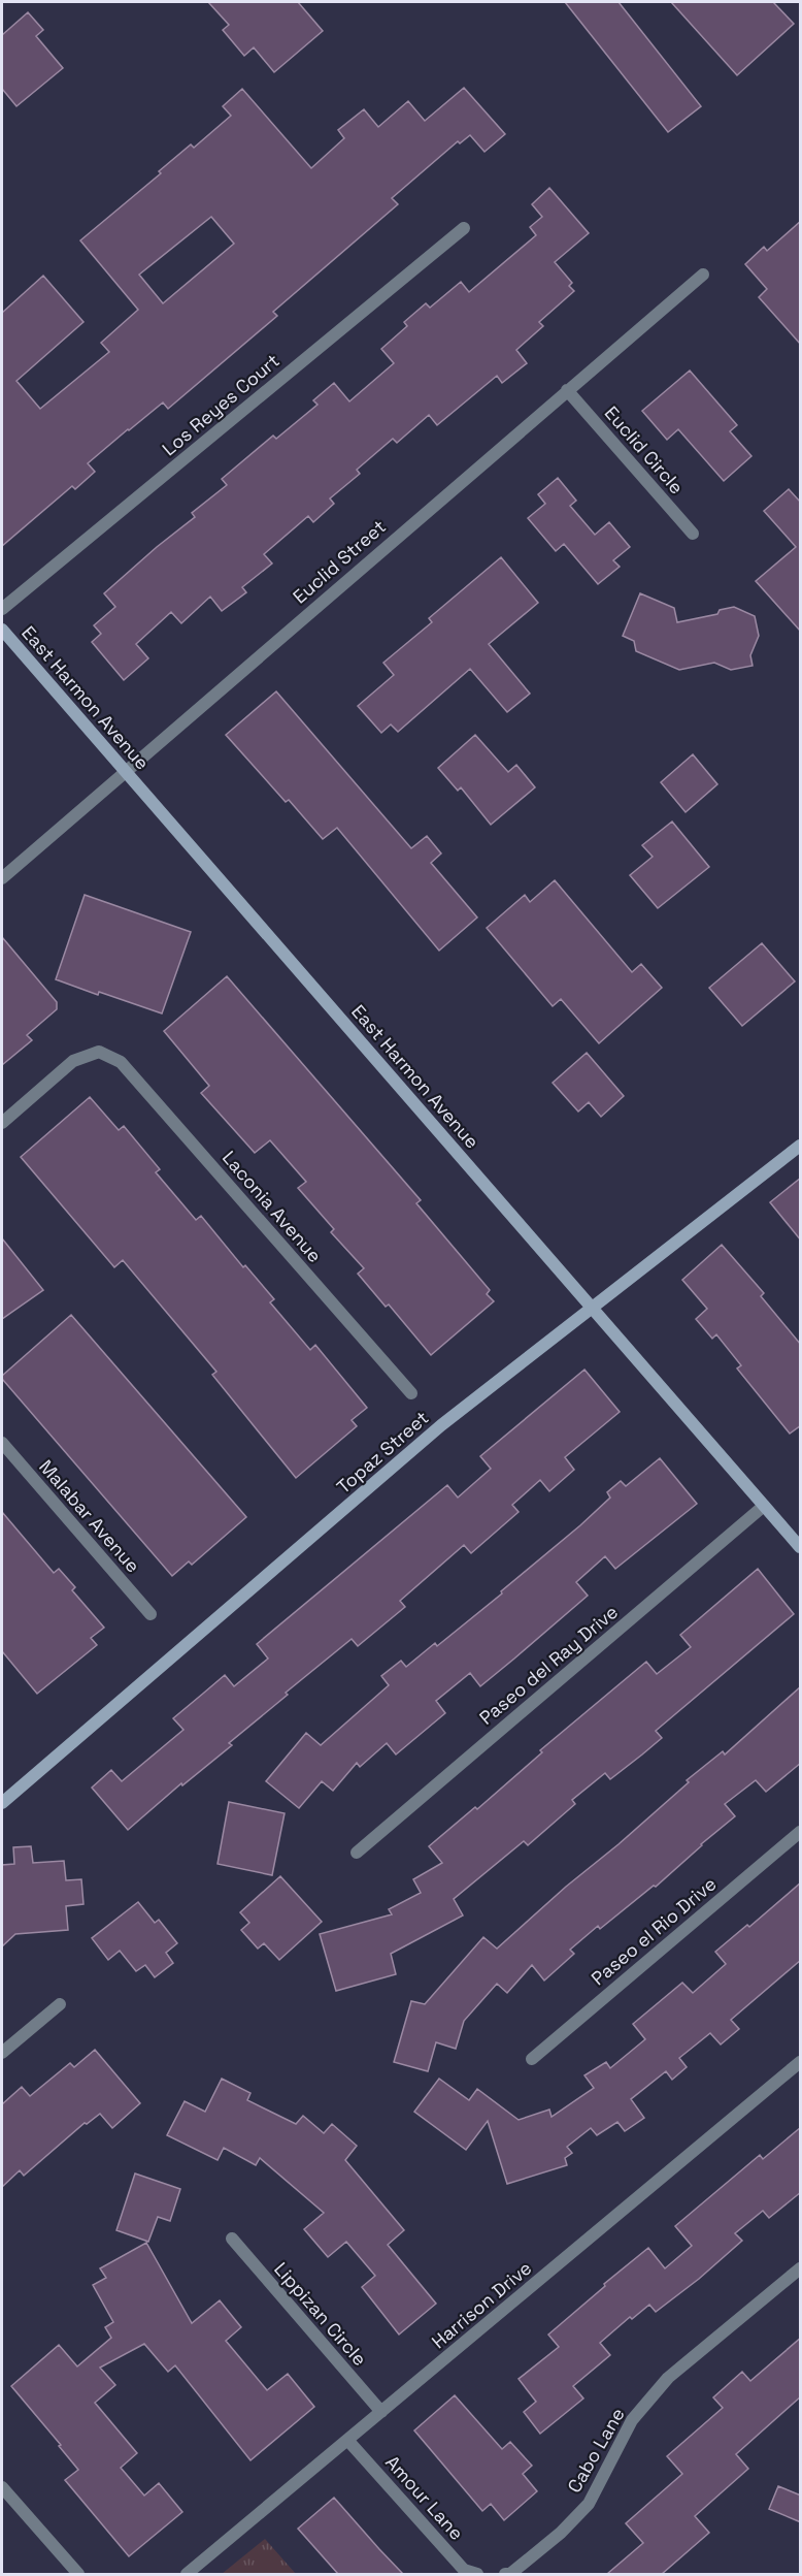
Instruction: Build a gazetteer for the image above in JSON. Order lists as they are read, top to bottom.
{
  "streets": {
    "main road": ["East Harmon Avenue", "Topaz Street"],
    "street": [
      "Los Reyes Court",
      "Euclid Circle",
      "Euclid Street",
      "Laconia Avenue",
      "Malabar Avenue",
      "Paseo del Ray Drive",
      "Paseo el Rio Drive",
      "Harrison Drive",
      "Lippizan Circle",
      "Cabo Lane",
      "Amour Lane"
    ]
  },
  "crossings": [
    ["Euclid Circle", "Euclid Street"],
    ["Euclid Street", "East Harmon Avenue"],
    ["East Harmon Avenue", "Topaz Street"],
    ["East Harmon Avenue", "Paseo del Ray Drive"],
    ["Harrison Drive", "Lippizan Circle"],
    ["Harrison Drive", "Amour Lane"]
  ]
}
